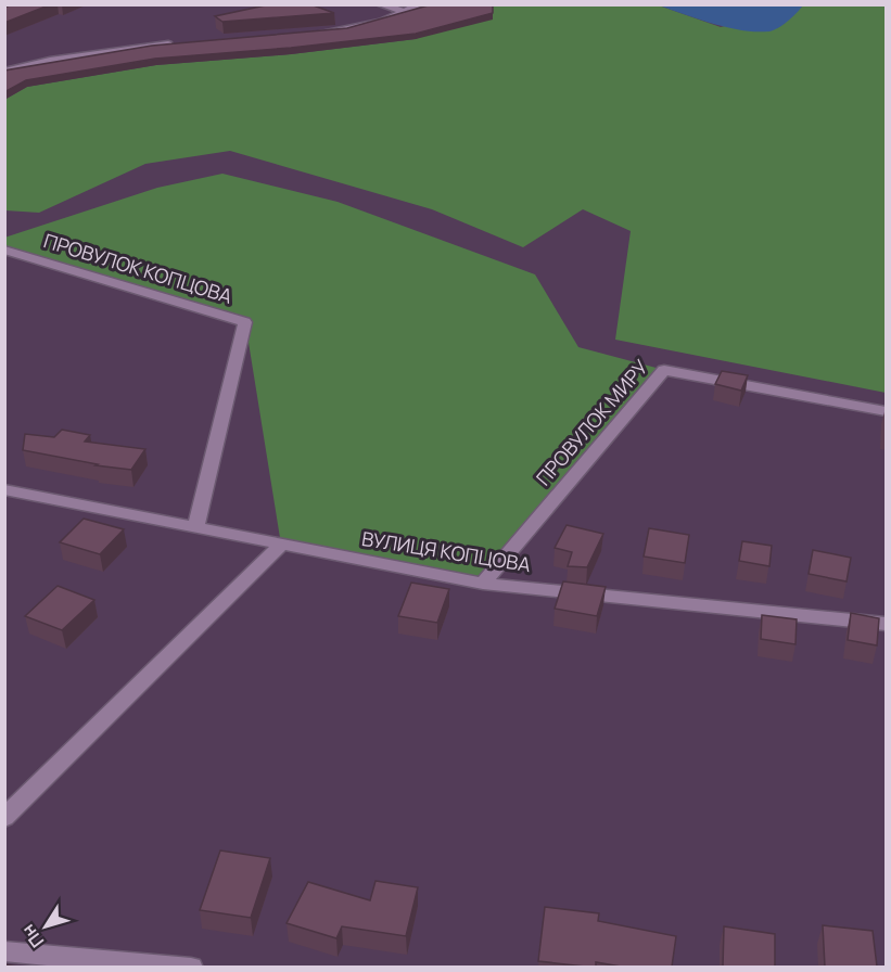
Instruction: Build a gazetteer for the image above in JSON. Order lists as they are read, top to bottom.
{
  "streets": {
    "street": ["ПРОВУЛОК КОПЦОВА", "ПРОВУЛОК МИРУ", "ВУЛИЦЯ КОПЦОВА"]
  },
  "crossings": [
    ["ПРОВУЛОК КОПЦОВА", "ВУЛИЦЯ КОПЦОВА"],
    ["ПРОВУЛОК МИРУ", "ВУЛИЦЯ КОПЦОВА"]
  ],
  "north": "bottom left"
}
